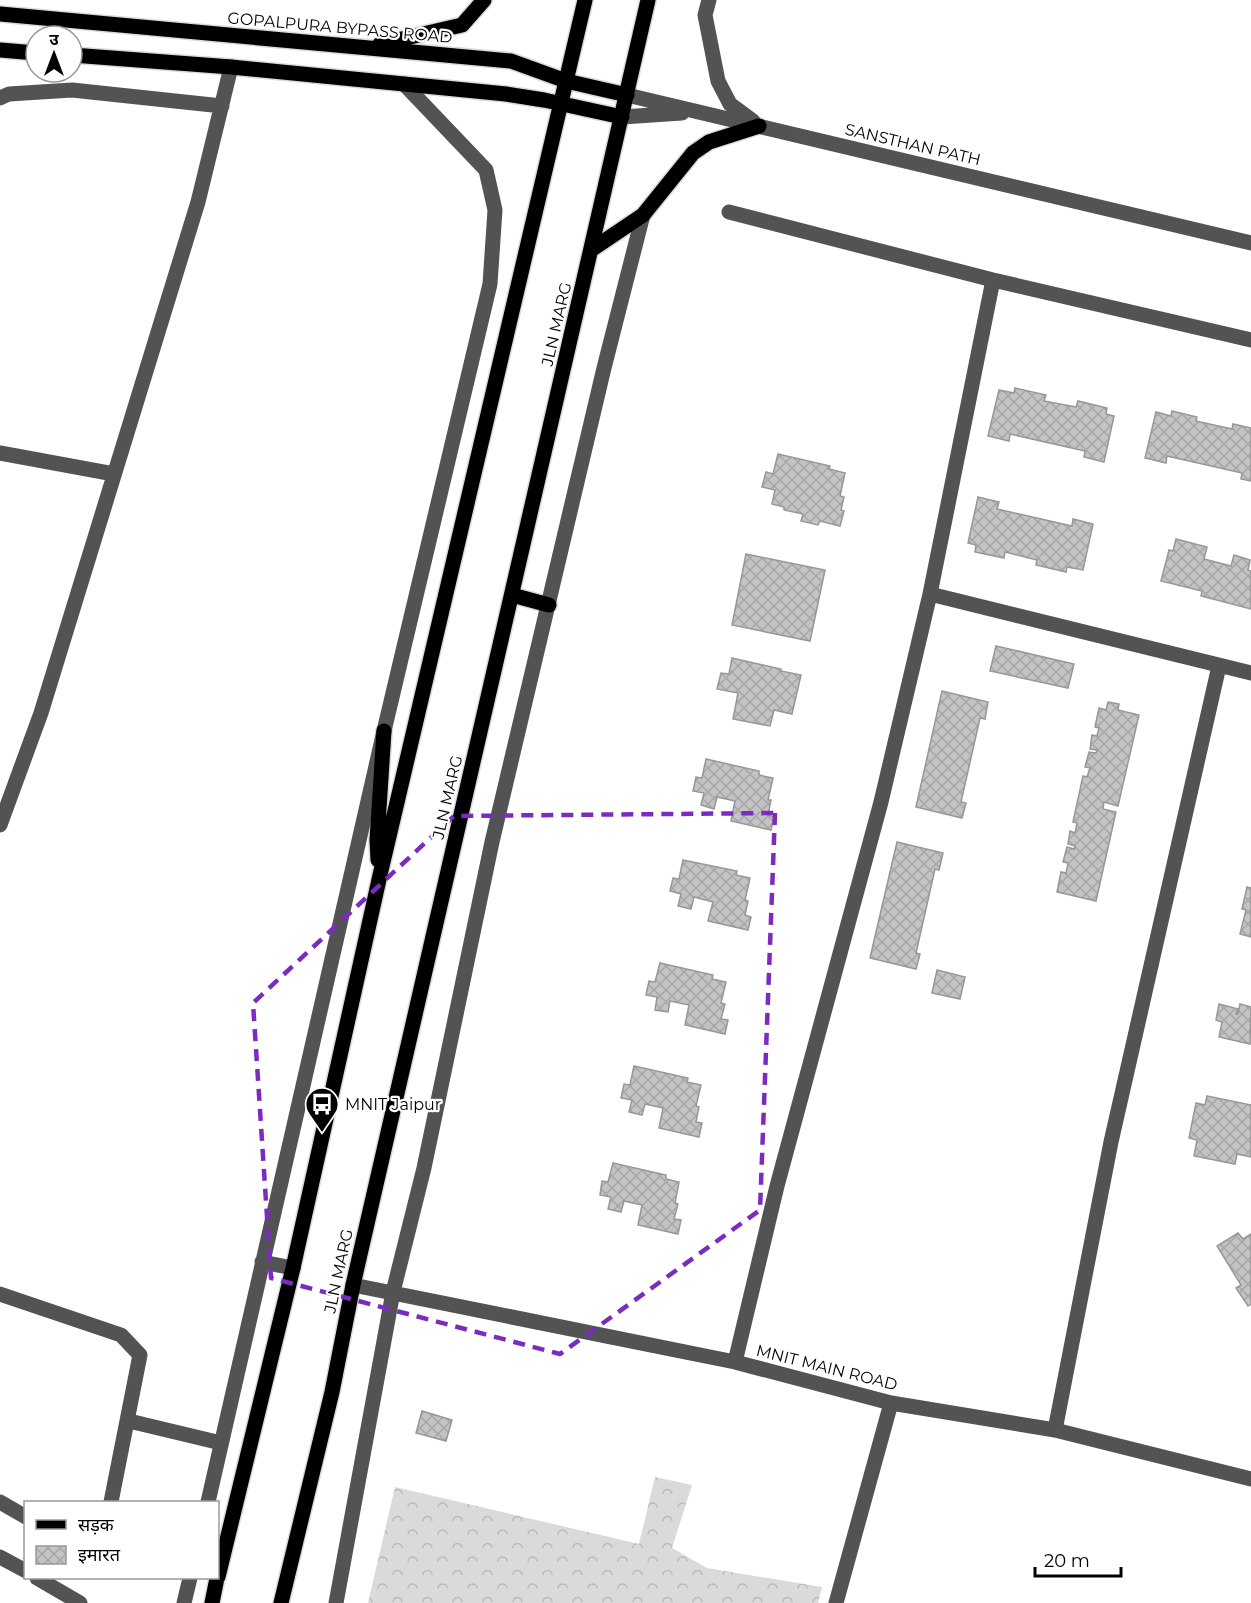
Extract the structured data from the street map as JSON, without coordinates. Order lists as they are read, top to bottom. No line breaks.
{"streets":{"main road":["GOPALPURA BYPASS ROAD","SANSTHAN PATH","JLN MARG"],"street":["MNIT MAIN ROAD"]},"crossings":[["GOPALPURA BYPASS ROAD","SANSTHAN PATH"],["SANSTHAN PATH","JLN MARG"],["JLN MARG","MNIT MAIN ROAD"]],"places":{"bus stop":["MNIT Jaipur"]},"legend":["सड़क","इमारत"],"scale_bar":"20 m","north":"top"}
